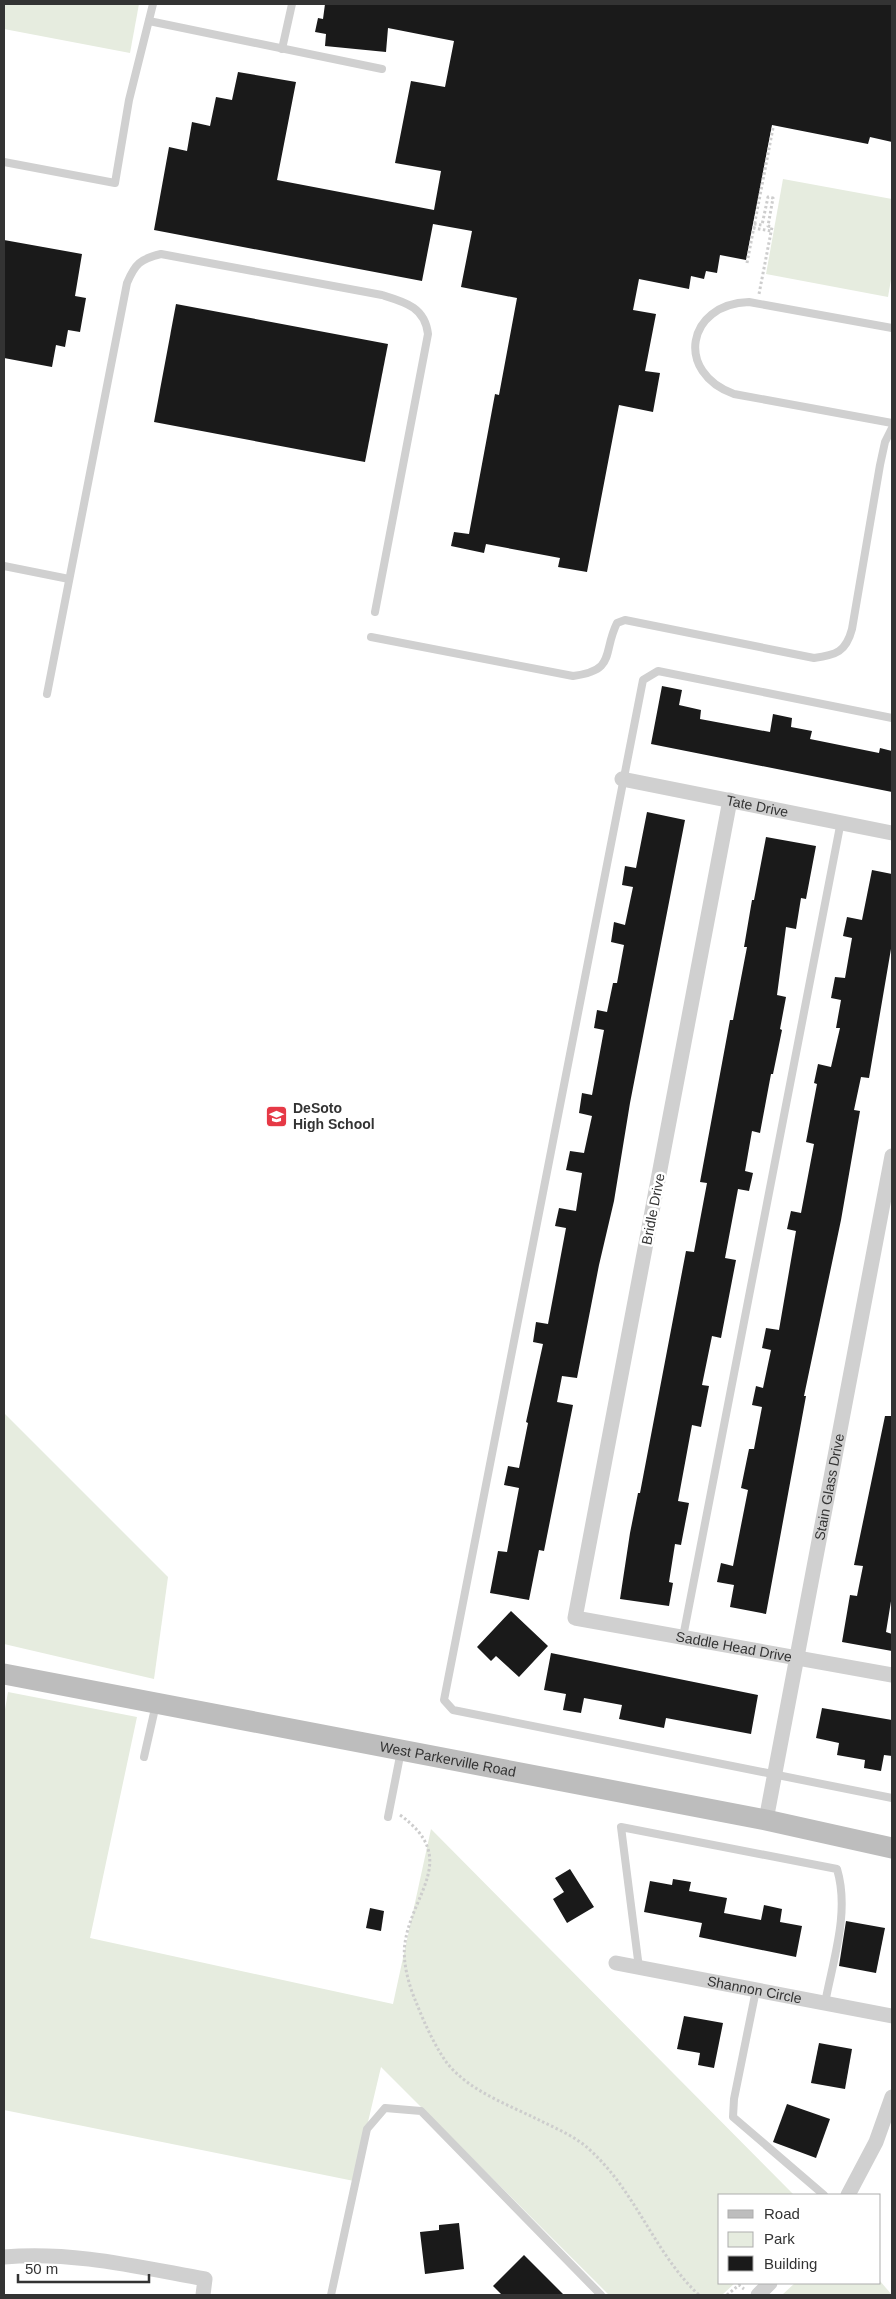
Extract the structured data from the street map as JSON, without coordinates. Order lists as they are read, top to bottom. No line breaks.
{"streets":{"main road":["West Parkerville Road"],"street":["Tate Drive","Bridle Drive","Stain Glass Drive","Saddle Head Drive","Shannon Circle"]},"crossings":[["Tate Drive","Bridle Drive"],["Bridle Drive","Saddle Head Drive"],["Stain Glass Drive","Saddle Head Drive"],["Stain Glass Drive","West Parkerville Road"]],"places":{"school or university":["DeSoto High School"]},"legend":["Road","Park","Building"],"scale_bar":"50 m"}
